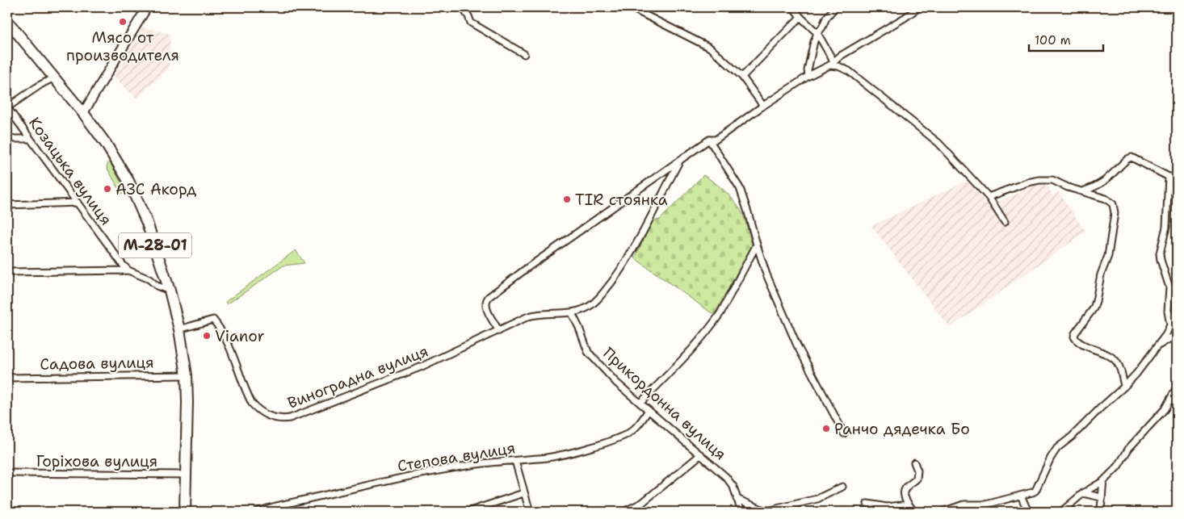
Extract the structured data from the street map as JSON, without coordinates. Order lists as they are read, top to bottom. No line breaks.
{"streets":{"highway":["М-28-01"],"street":["Козацька вулиця","Садова вулиця","Виноградна вулиця","Прикордонна вулиця","Степова вулиця","Горіхова вулиця"]},"crossings":[["М-28-01","Садова вулиця"],["М-28-01","Виноградна вулиця"],["М-28-01","Горіхова вулиця"],["Виноградна вулиця","Прикордонна вулиця"],["Прикордонна вулиця","Степова вулиця"]],"places":["Мясо от производителя","АЗС Акорд","TIR стоянка","Vianor","Ранчо дядечка Бо"],"scale_bar":"100 m"}
